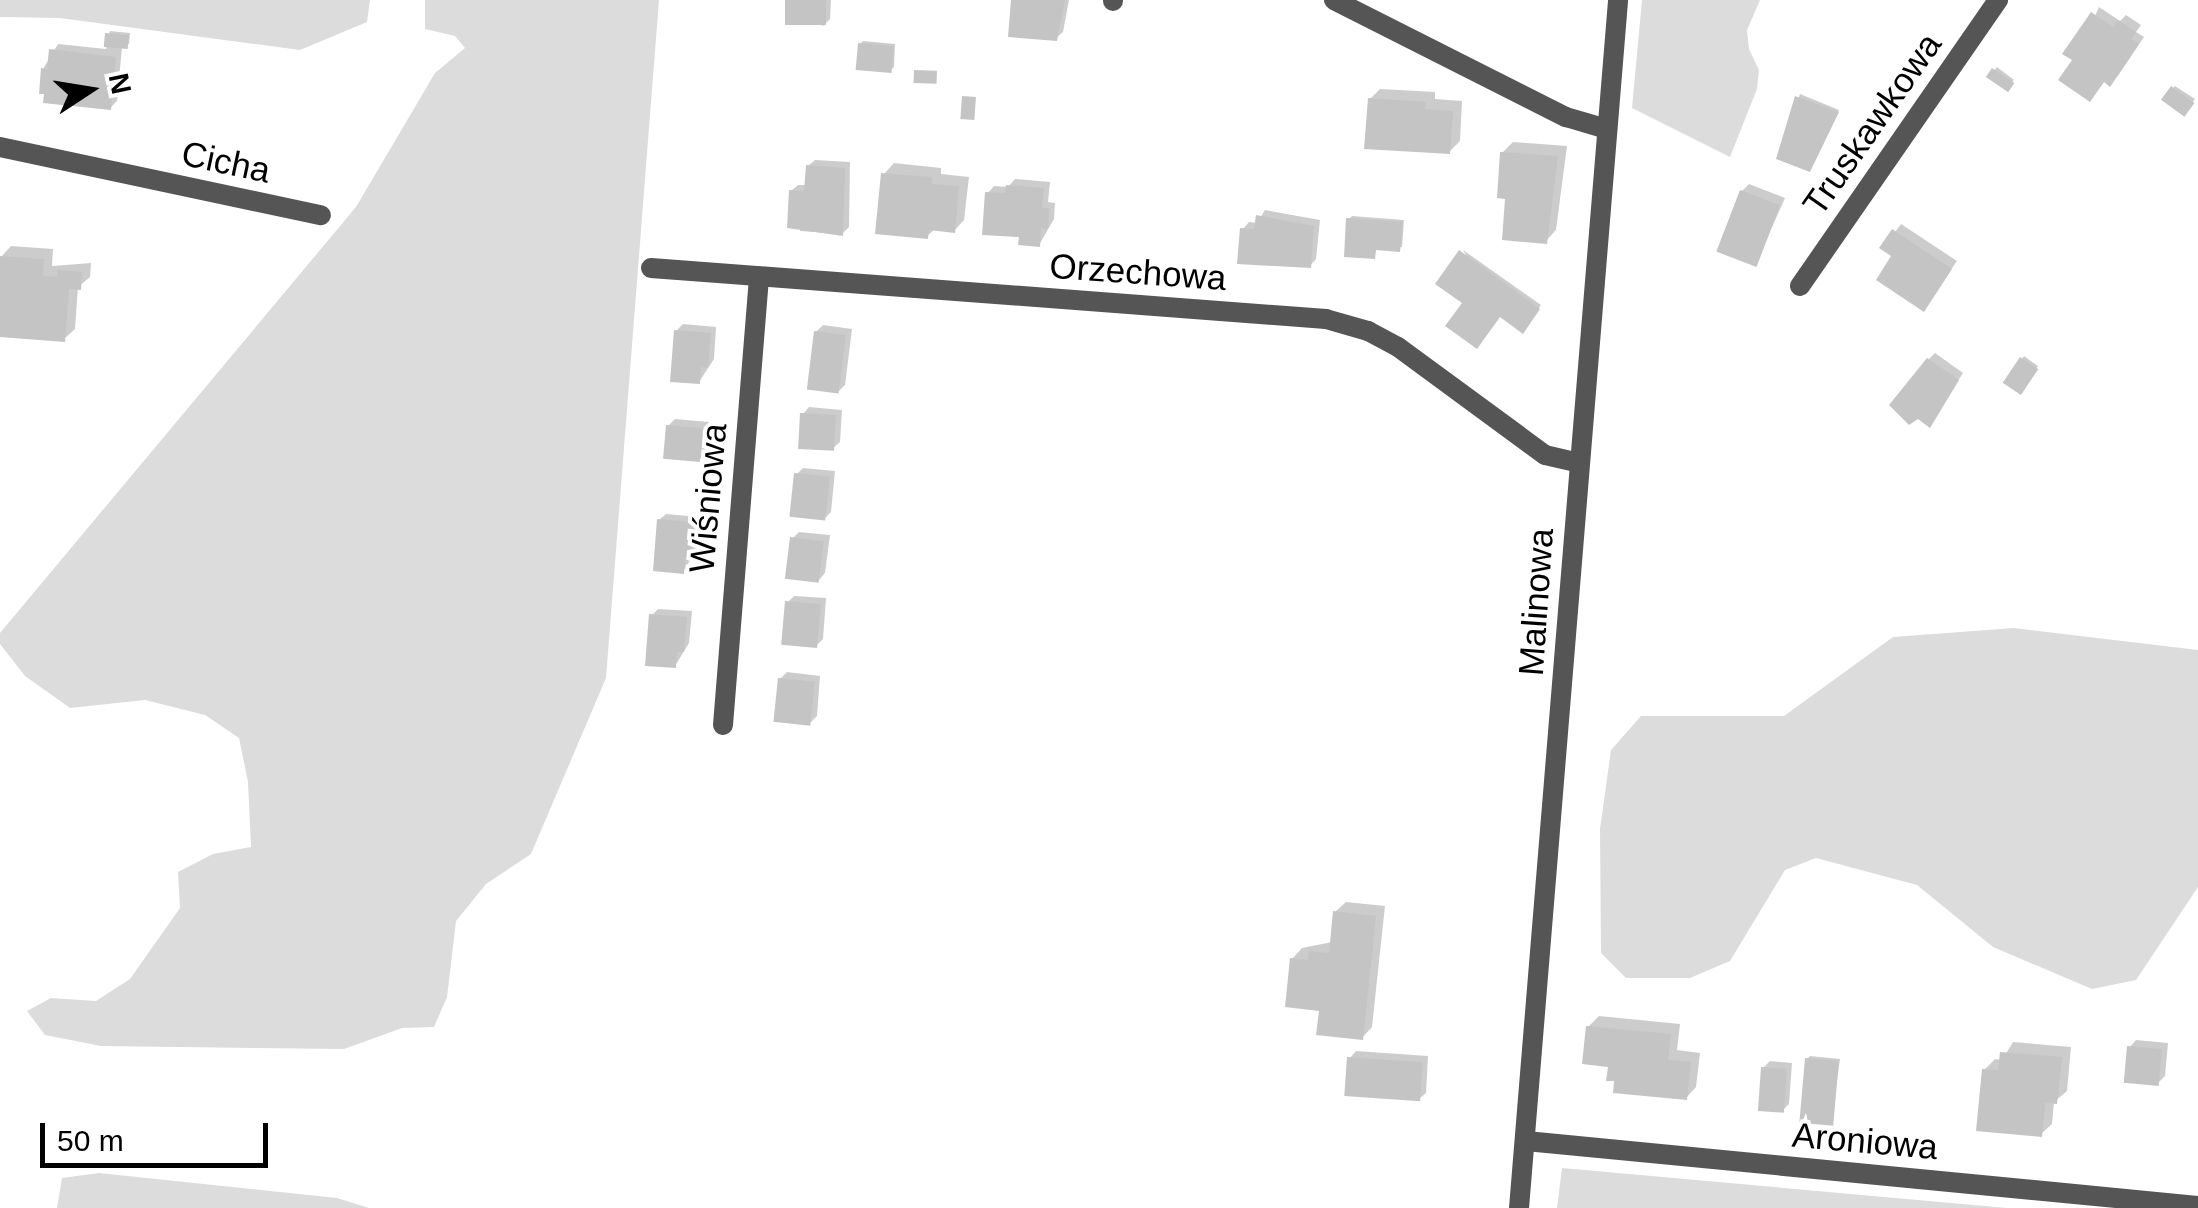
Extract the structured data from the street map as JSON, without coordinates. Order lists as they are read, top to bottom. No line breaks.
{"streets":{"street":["Truskawkowa","Cicha","Orzechowa","Wiśniowa","Malinowa","Aroniowa"]},"crossings":[["Orzechowa","Wiśniowa"],["Orzechowa","Malinowa"],["Malinowa","Aroniowa"]],"scale_bar":"50 m","north":"right"}
